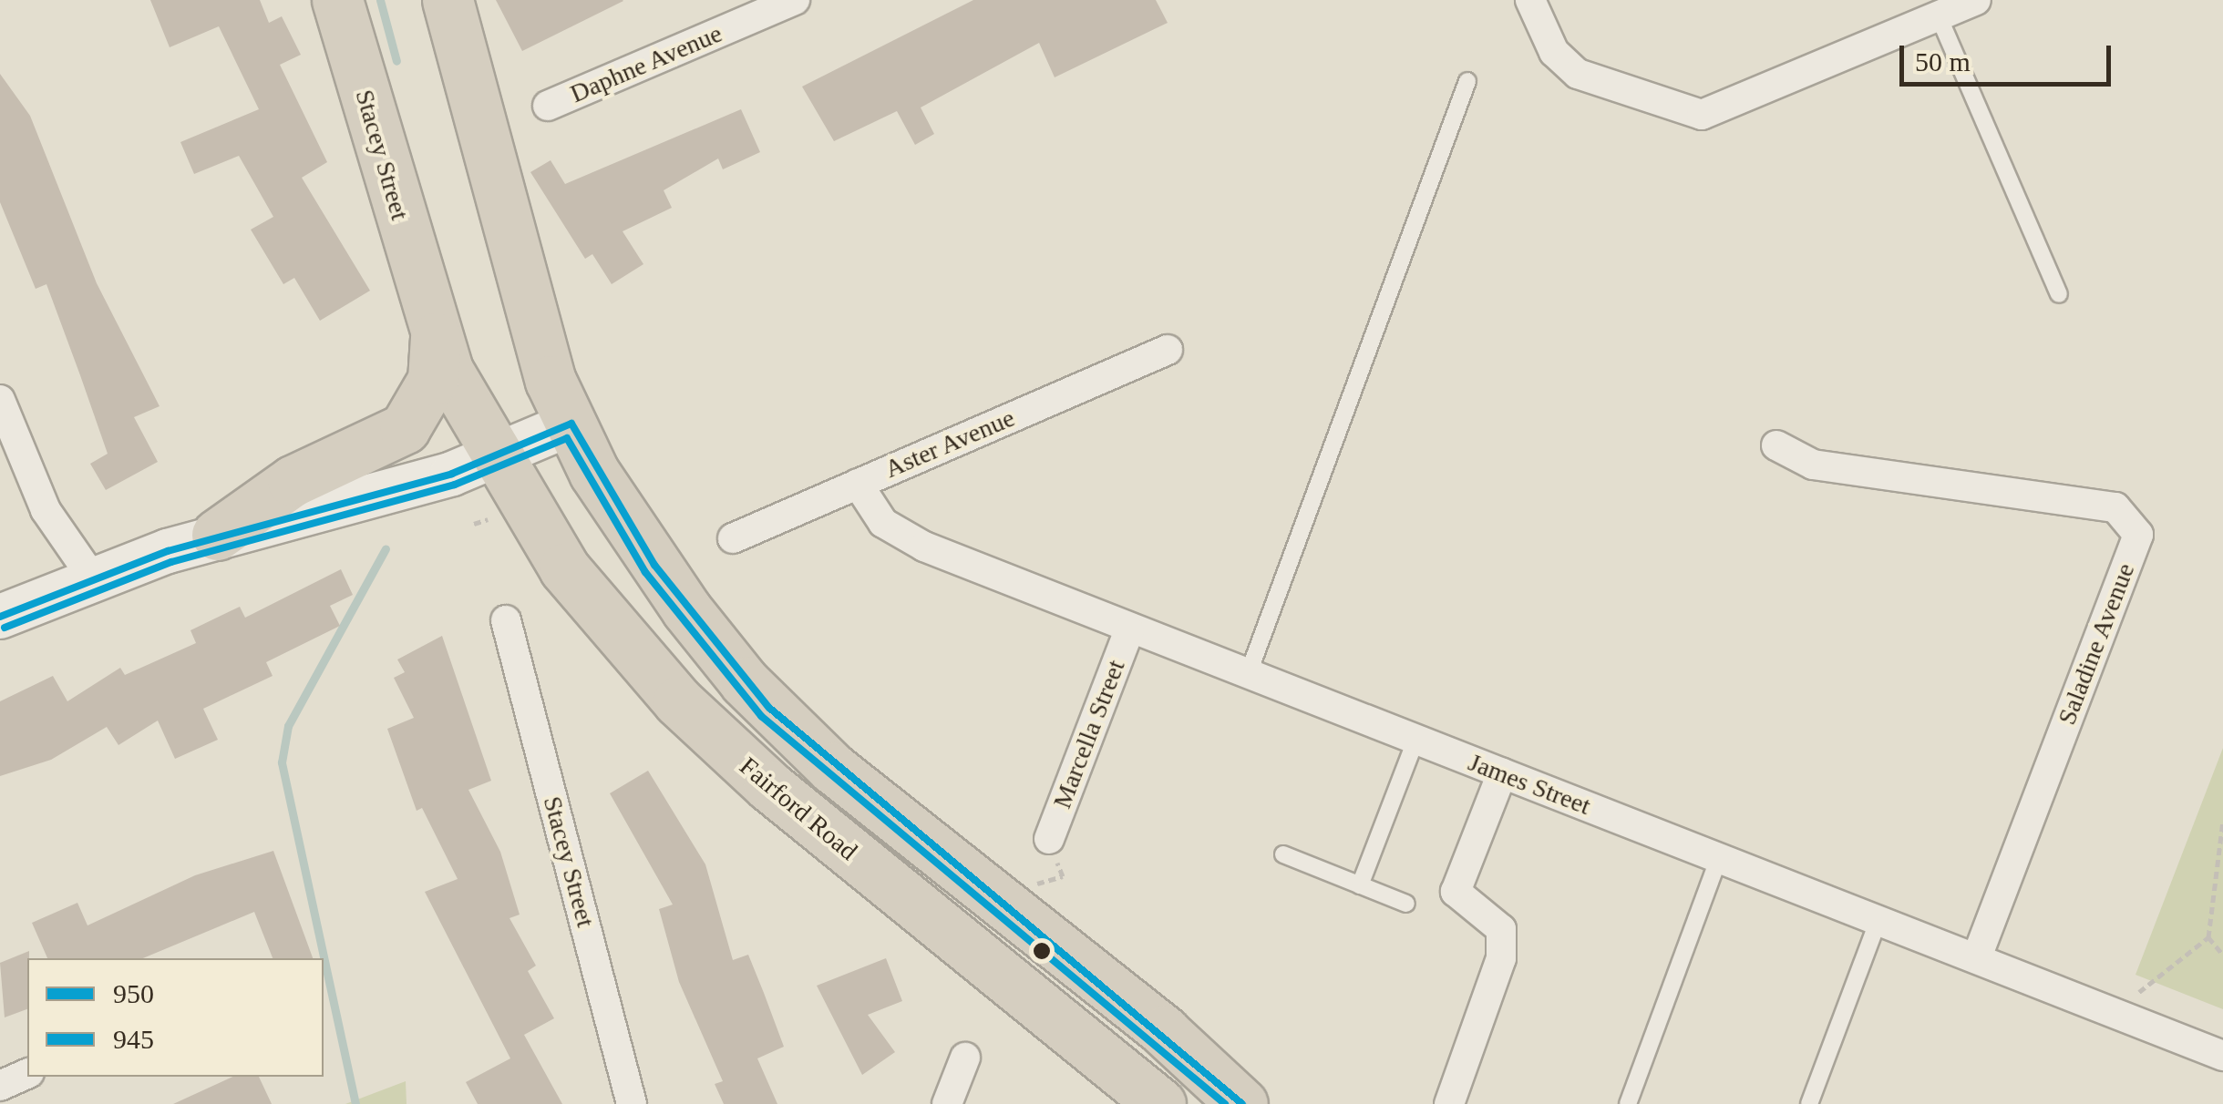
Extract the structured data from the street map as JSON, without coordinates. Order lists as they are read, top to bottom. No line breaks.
{"streets":{"highway":["Stacey Street","Fairford Road"],"street":["Daphne Avenue","Aster Avenue","Saladine Avenue","Marcella Street","James Street"]},"crossings":[["Stacey Street","Fairford Road"],["Aster Avenue","James Street"],["Saladine Avenue","James Street"],["Marcella Street","James Street"]],"lines":["transit line 950","transit line 945"],"legend":["950","945"],"scale_bar":"50 m"}
